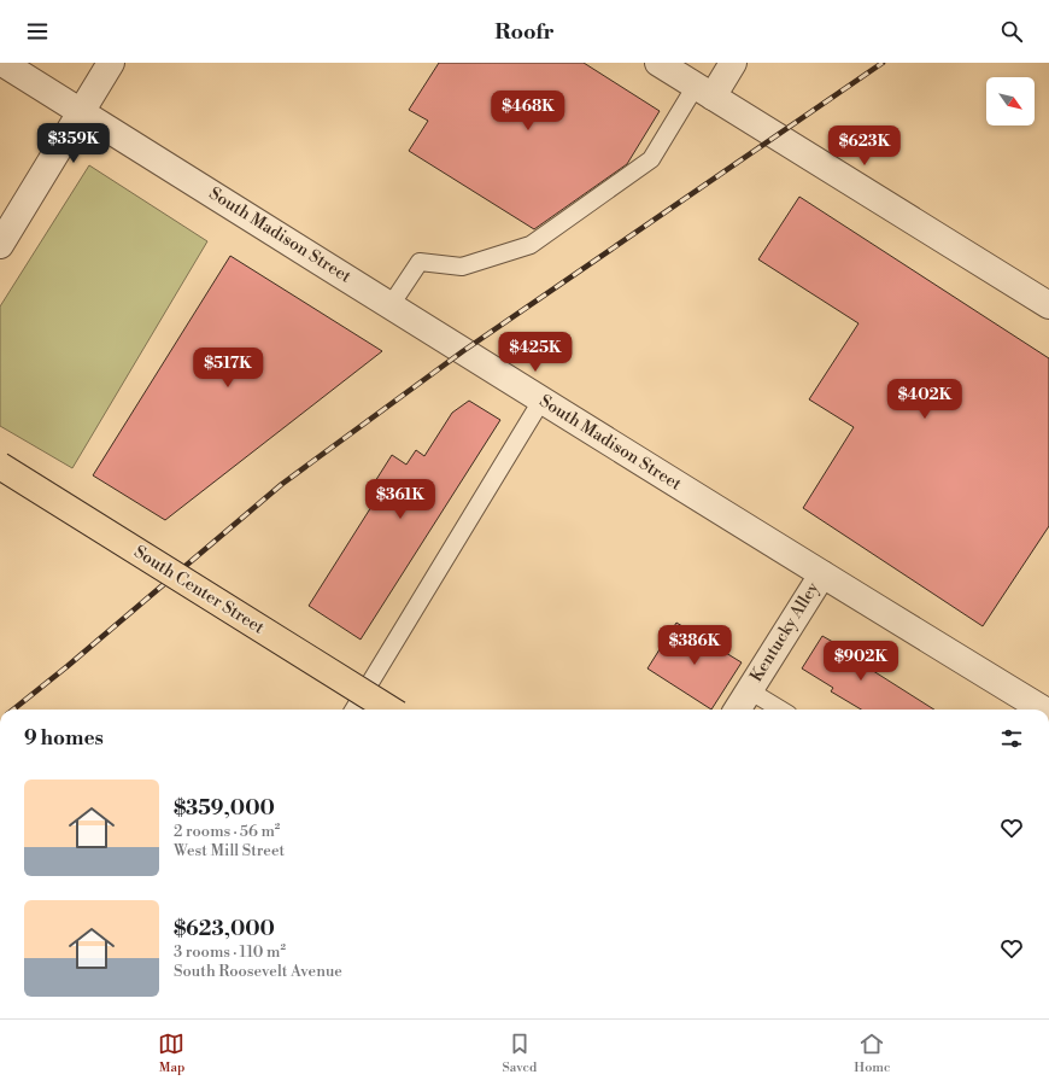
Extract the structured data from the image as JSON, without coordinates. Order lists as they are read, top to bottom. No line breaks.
{"streets":{"main road":["South Center Street"],"street":["South Madison Street","Kentucky Alley"]},"crossings":[["South Madison Street","Kentucky Alley"]],"north":"bottom right","page":{"header":"Roofr","price":["$468K","$359K","$623K","$425K","$517K","$402K","$361K","$386K","$902K"],"heading":"9 homes","list":[{"name":"$359,000","note":"2 rooms · 56 m² · West Mill Street"},{"name":"$623,000","note":"3 rooms · 110 m² · South Roosevelt Avenue"}],"tabs":["Map","Saved","Home"]}}
